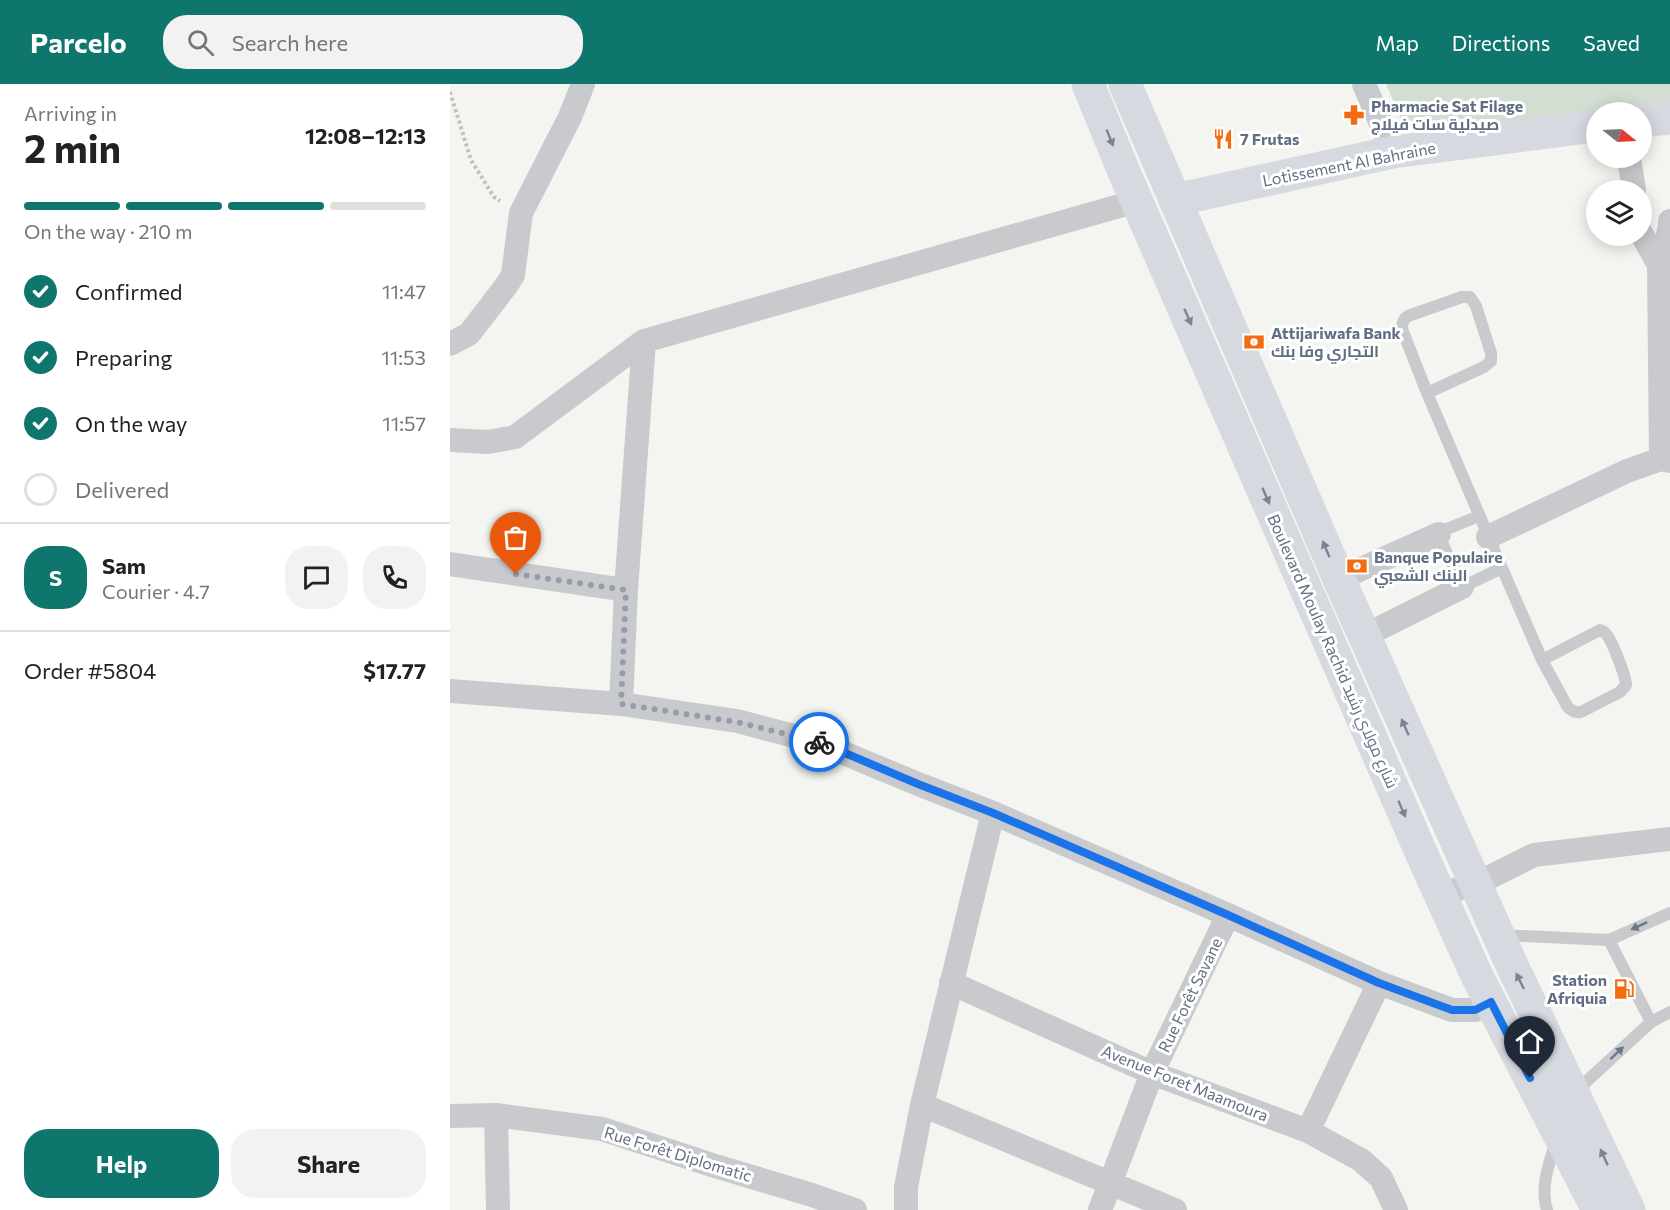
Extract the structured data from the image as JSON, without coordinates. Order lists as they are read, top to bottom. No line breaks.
{"streets":{"main road":["Lotissement Al Bahraine","Boulevard Moulay Rachid شارع مولاي رشيد"],"street":["Rue Forêt Savane","Avenue Foret Maamoura","Rue Forêt Diplomatic"]},"crossings":[["Rue Forêt Savane","Avenue Foret Maamoura"]],"places":{"pharmacy":["Pharmacie Sat Filage صيدلية سات فيلاج"],"restaurant":["7 Frutas"],"bank":["Attijariwafa Bank التجاري وفا بنك","Banque Populaire البنك الشعبي"],"fuel station":["Station Afriquia"]},"north":"right","page":{"header":"Parcelo","search":"Search here","nav":["Map","Directions","Saved"],"heading":["2 min","Arriving in","12:08–12:13"],"panel":["Sam","Courier · 4.7","Order #5804","$17.77"],"bar":"On the way · 210 m","list":[["Confirmed","11:47"],["Preparing","11:53"],["On the way","11:57"],"Delivered"],"round":"S","buttons":["Help","Share"]}}
